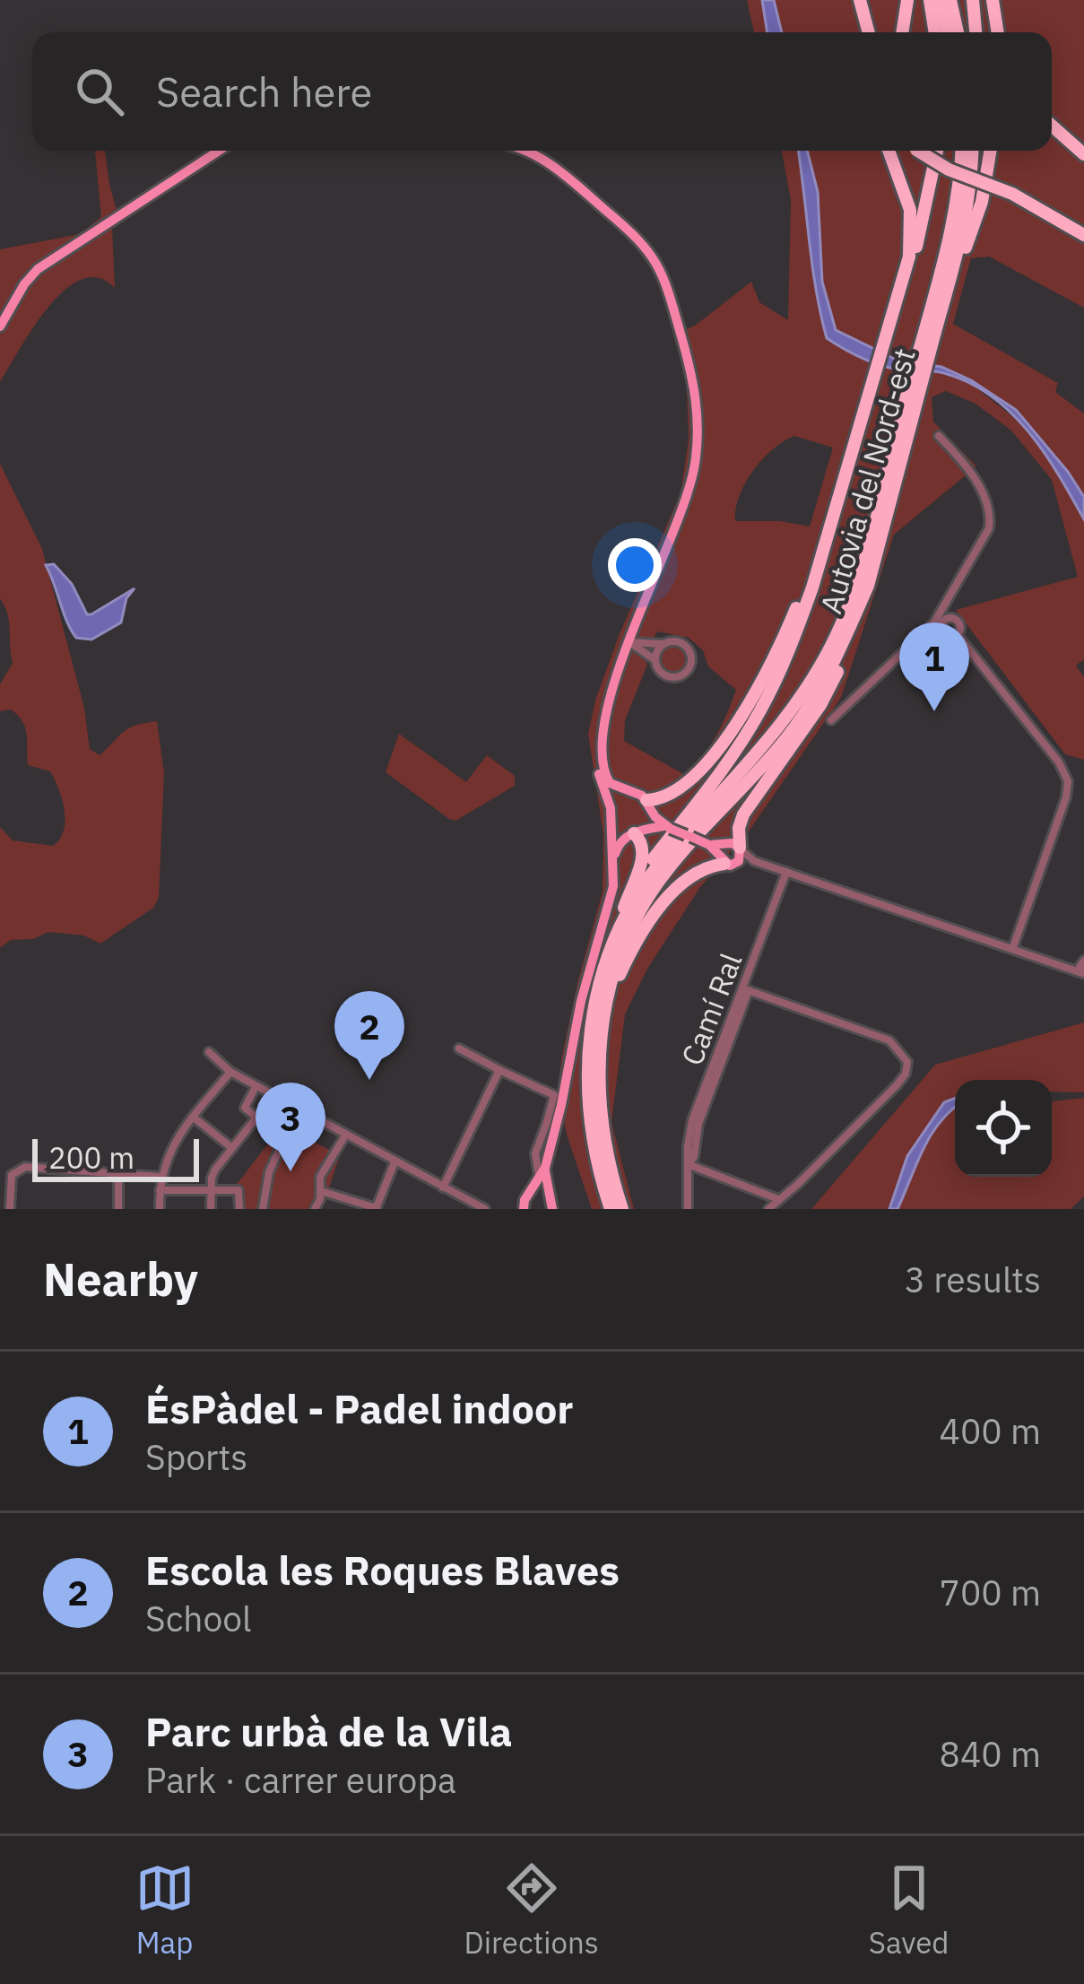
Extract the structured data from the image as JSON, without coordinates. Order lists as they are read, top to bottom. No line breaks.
{"streets":{"highway":["Autovia del Nord-est"],"street":["Camí Ral"]},"scale_bar":"200 m","page":{"search":"Search here","pins":["1","2","3"],"scale":"200 m","heading":["Nearby","3 results"],"list":[{"mark":"1","name":"ÉsPàdel - Padel indoor","note":"Sports","value":"400 m"},{"mark":"2","name":"Escola les Roques Blaves","note":"School","value":"700 m"},{"mark":"3","name":"Parc urbà de la Vila","note":"Park · carrer europa","value":"840 m"}],"nav":["Map","Directions","Saved"]}}
